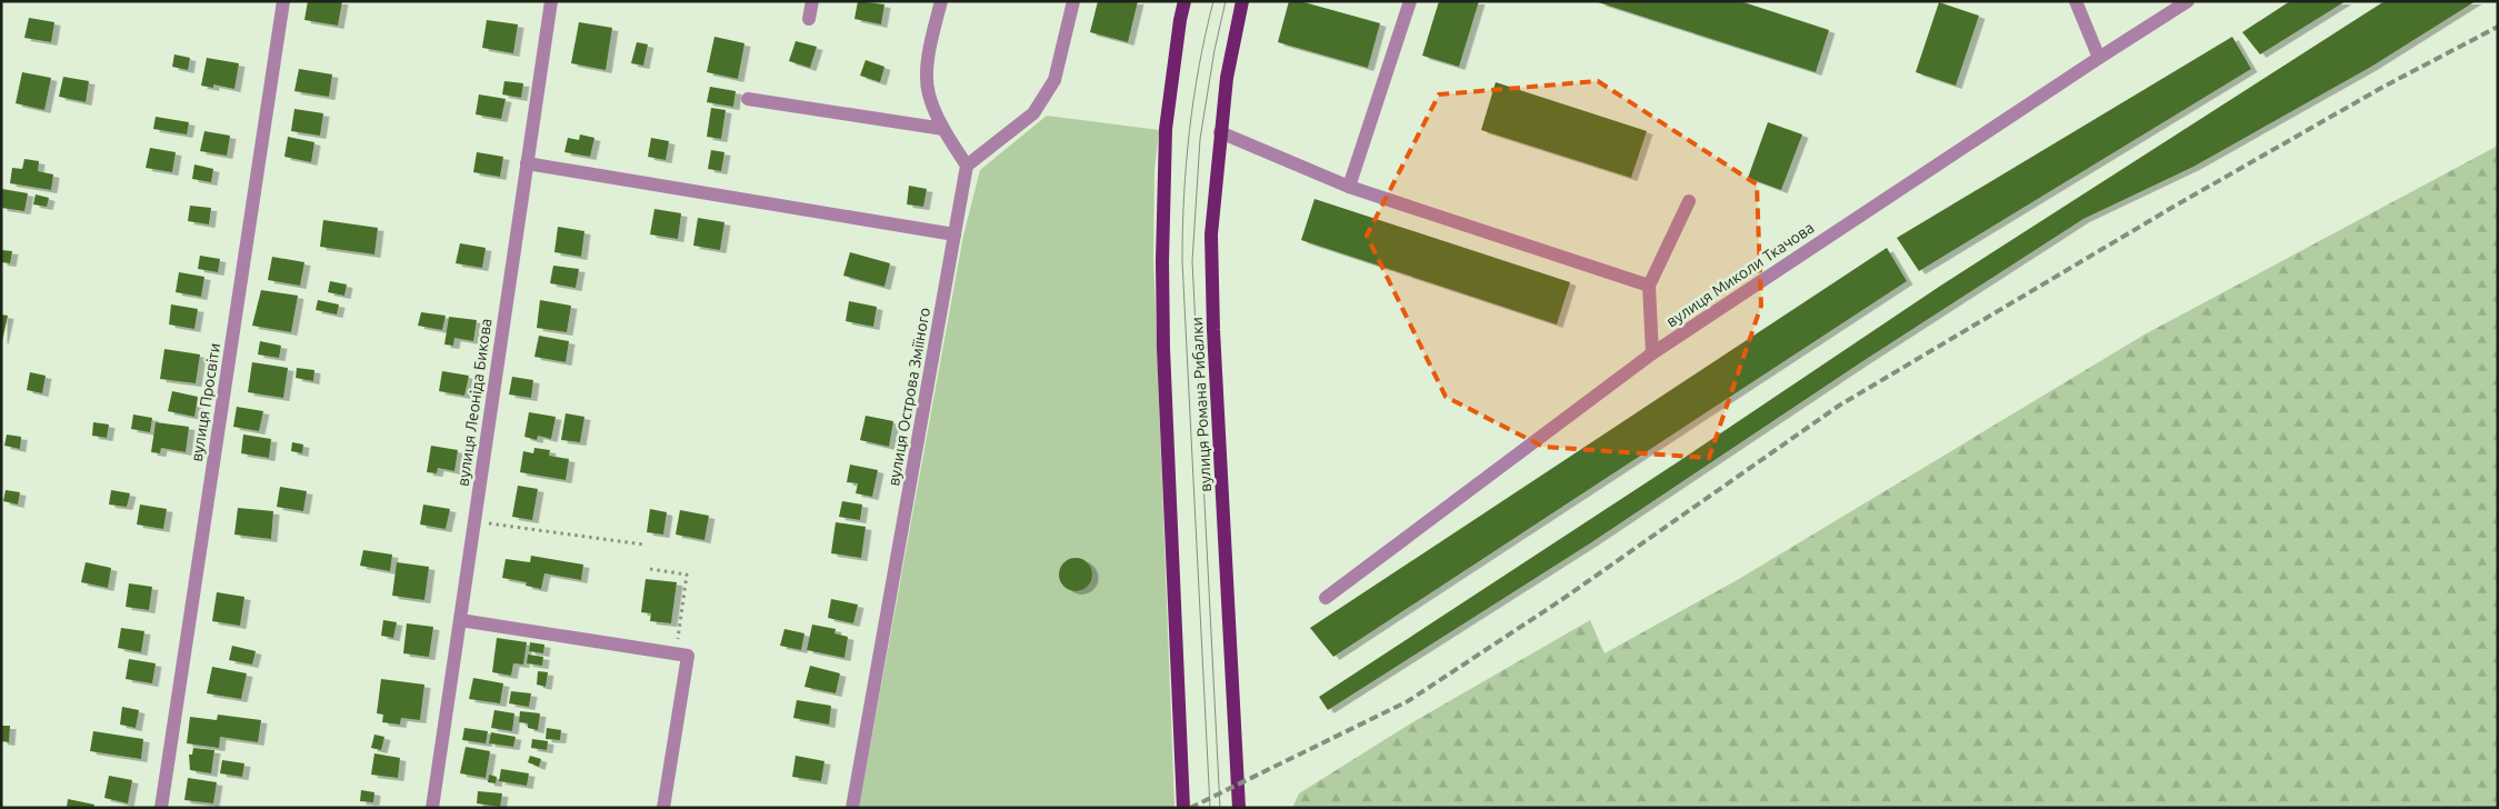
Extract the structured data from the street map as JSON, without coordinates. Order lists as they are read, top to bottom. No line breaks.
{"streets":{"main road":["вулиця Романа Рибалки"],"street":["вулиця Миколи Ткачова","вулиця Острова Зміїного","вулиця Просвіти","вулиця Леоніда Бикова"]}}
